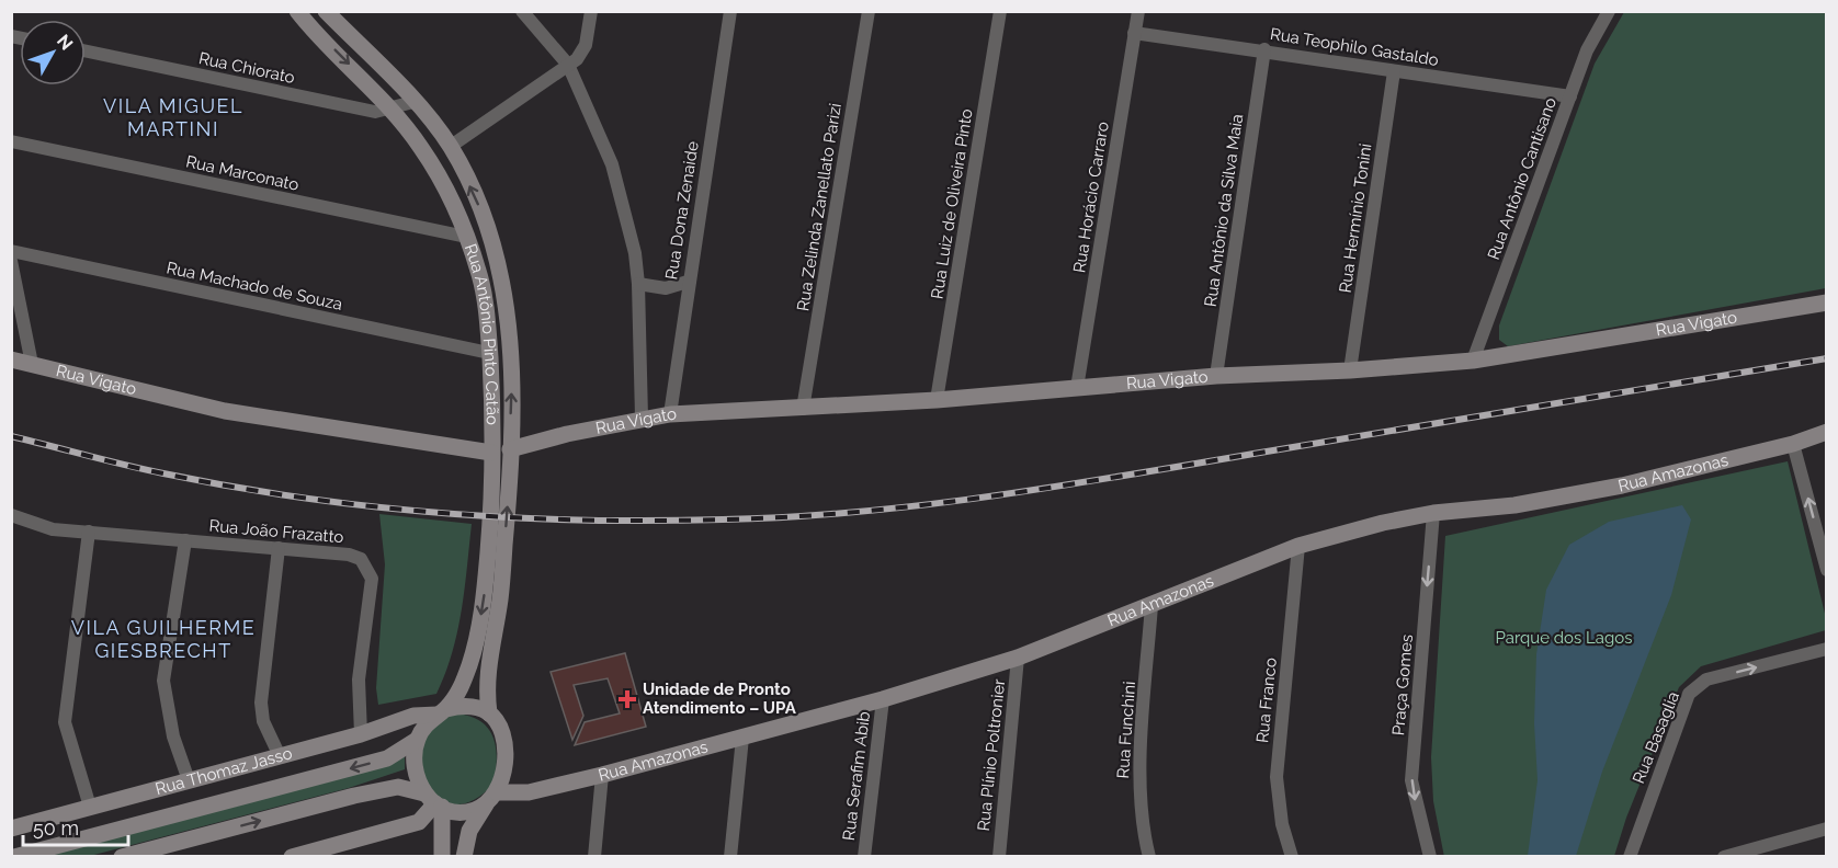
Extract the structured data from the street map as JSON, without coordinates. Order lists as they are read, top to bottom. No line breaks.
{"streets":{"street":["Rua Teophilo Gastaldo","Rua Chiorato","Rua Marconato","Rua Antônio Cantisano","Rua Horácio Carraro","Rua Luiz de Oliveira Pinto","Rua Zelinda Zanellato Parizi","Rua Dona Zenaide","Rua Antônio da Silva Maia","Rua Hermínio Tonini","Rua Machado de Souza","Rua Vigato","Rua Antônio Pinto Catão","Rua Amazonas","Rua João Frazatto","Praça Gomes","Rua Franco","Rua Funchini","Rua Basaglia","Rua Plínio Poltronier","Rua Thomaz Jasso","Rua Serafim Abib"]},"crossings":[["Rua Teophilo Gastaldo","Rua Antônio Cantisano"],["Rua Teophilo Gastaldo","Rua Horácio Carraro"],["Rua Teophilo Gastaldo","Rua Antônio da Silva Maia"],["Rua Teophilo Gastaldo","Rua Hermínio Tonini"],["Rua Chiorato","Rua Antônio Pinto Catão"],["Rua Marconato","Rua Antônio Pinto Catão"],["Rua Antônio Cantisano","Rua Vigato"],["Rua Horácio Carraro","Rua Vigato"],["Rua Luiz de Oliveira Pinto","Rua Vigato"],["Rua Zelinda Zanellato Parizi","Rua Vigato"],["Rua Dona Zenaide","Rua Vigato"],["Rua Antônio da Silva Maia","Rua Vigato"],["Rua Hermínio Tonini","Rua Vigato"],["Rua Machado de Souza","Rua Antônio Pinto Catão"],["Rua Vigato","Rua Antônio Pinto Catão"],["Rua Antônio Pinto Catão","Rua Amazonas"],["Rua Antônio Pinto Catão","Rua Thomaz Jasso"],["Rua Amazonas","Praça Gomes"],["Rua Amazonas","Rua Franco"],["Rua Amazonas","Rua Funchini"],["Rua Amazonas","Rua Plínio Poltronier"],["Rua Amazonas","Rua Thomaz Jasso"],["Rua Amazonas","Rua Serafim Abib"],["Rua João Frazatto","Rua Thomaz Jasso"]],"one_way":["Praça Gomes","Rua Basaglia"],"districts":["VILA MIGUEL MARTINI","VILA GUILHERME GIESBRECHT"],"parks":["Parque dos Lagos"],"places":{"health":["Unidade de Pronto Atendimento – UPA"]},"scale_bar":"50 m","north":"top right"}
